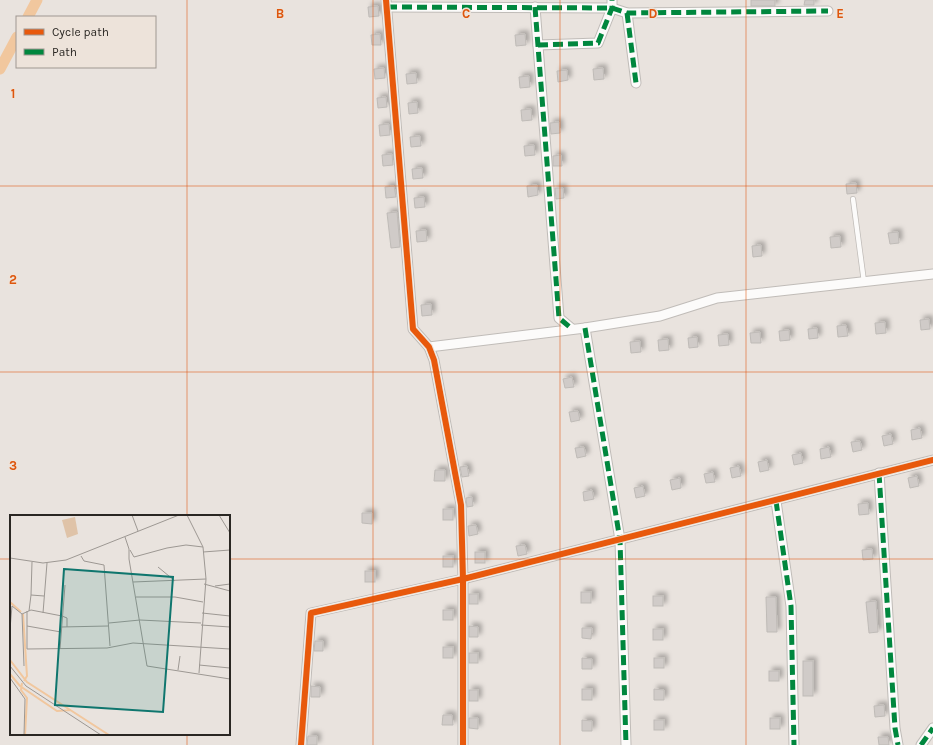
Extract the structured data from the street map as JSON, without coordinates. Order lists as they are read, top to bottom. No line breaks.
{"legend":["Cycle path","Path"],"grid":{"columns":["B","C","D","E"],"rows":["1","2","3"]}}
